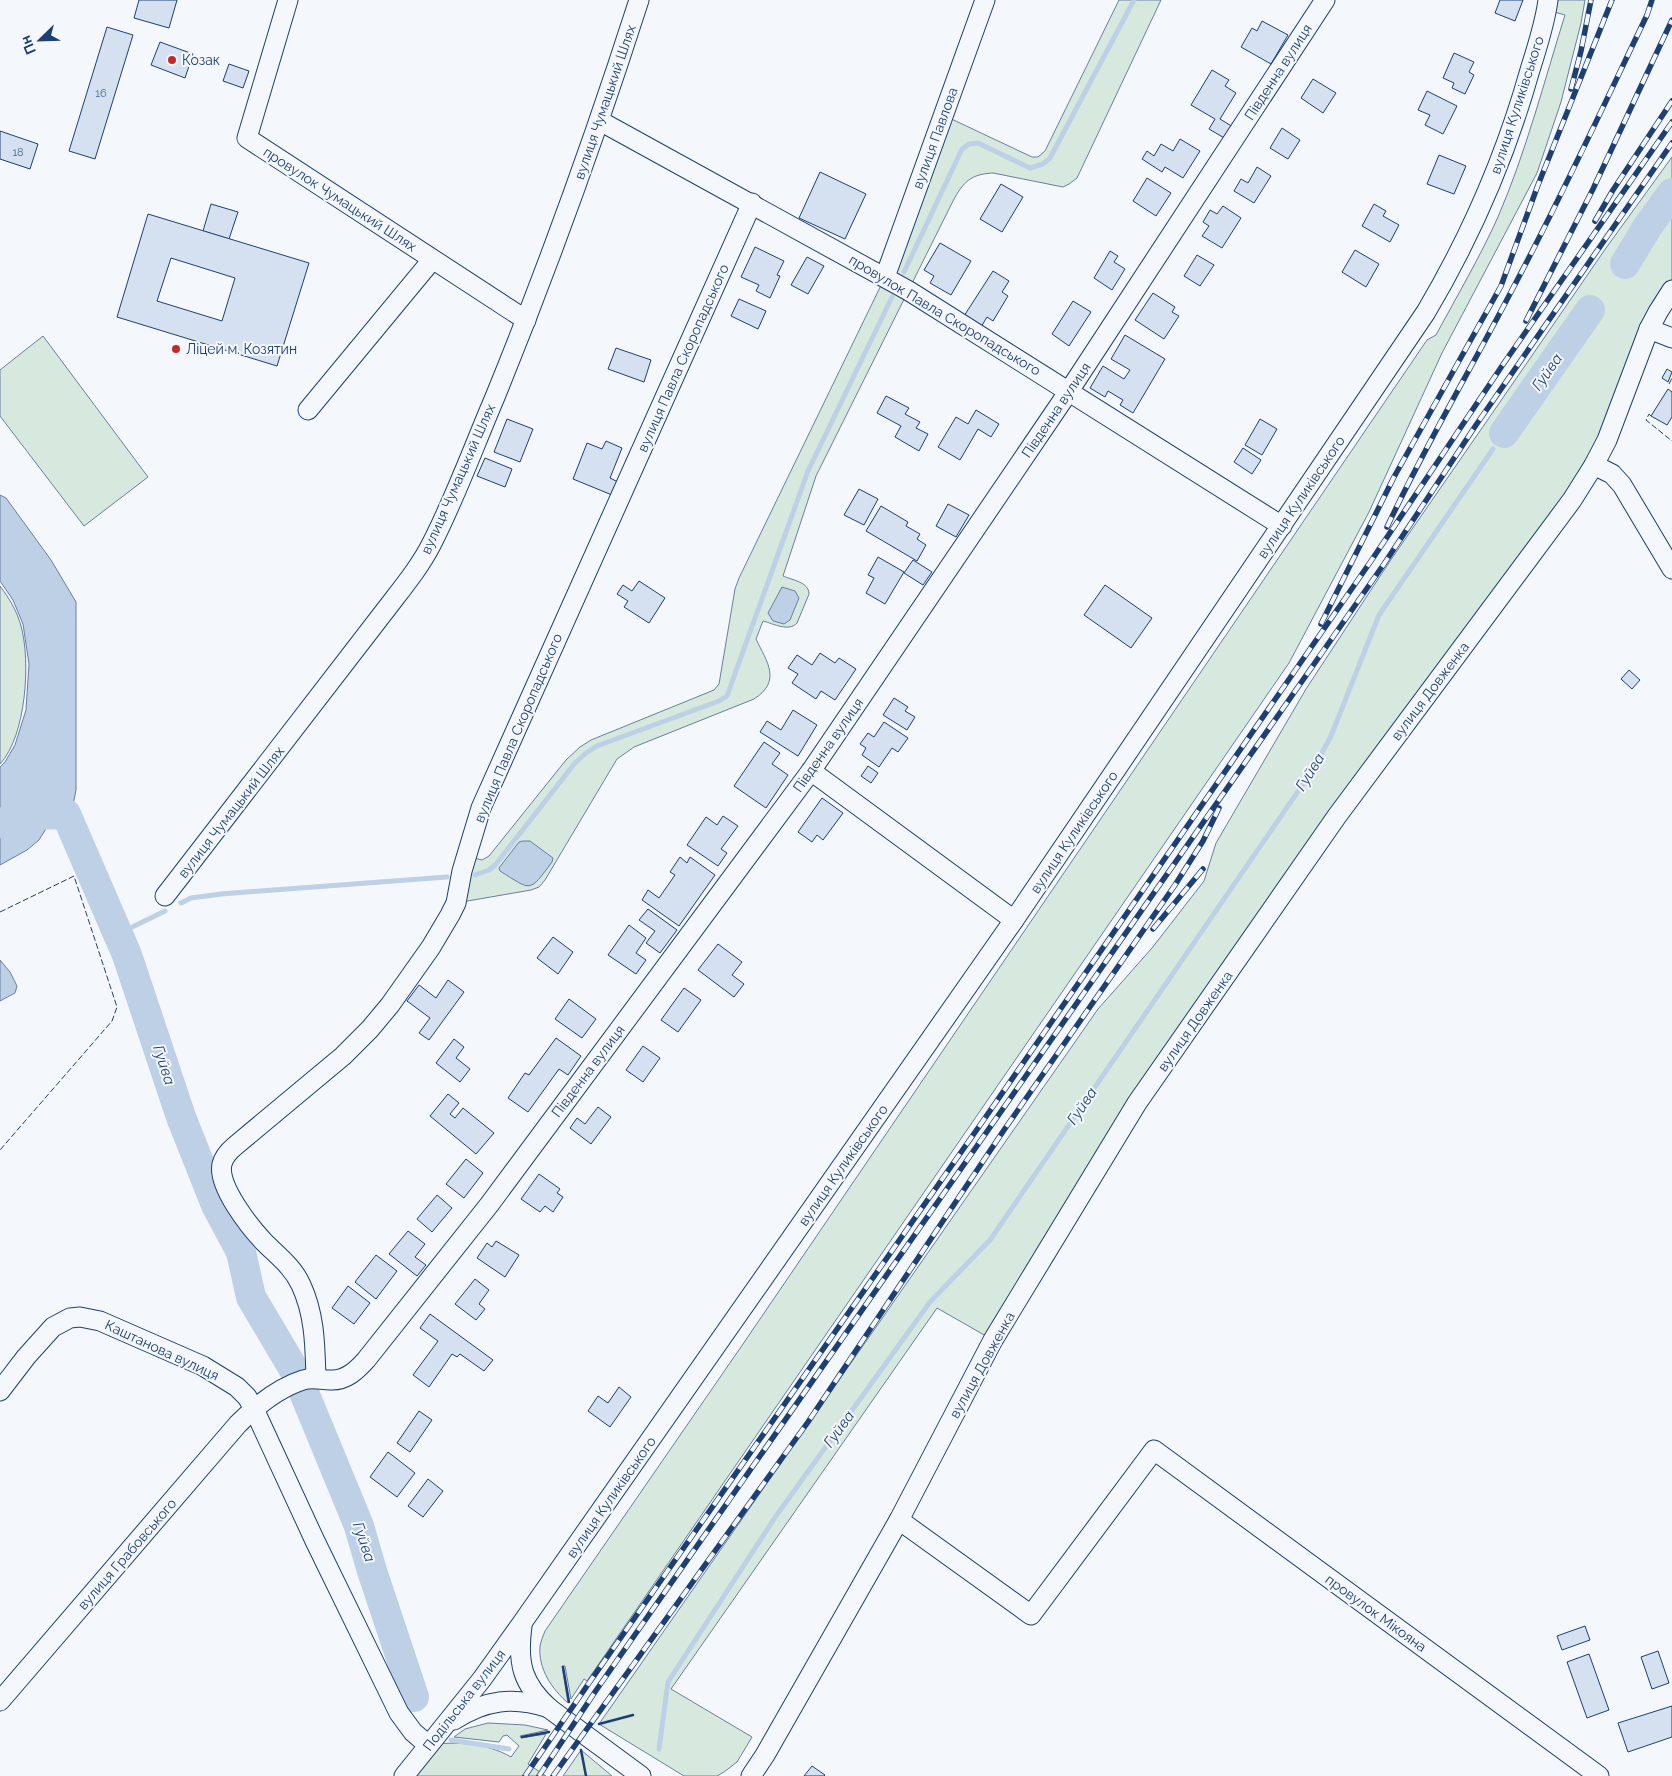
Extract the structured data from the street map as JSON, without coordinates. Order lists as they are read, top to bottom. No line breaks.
{"streets":{"street":["Південна вулиця","вулиця Чумацький Шлях","вулиця Куликівського","вулиця Павлова","провулок Чумацький Шлях","провулок Павла Скоропадського","вулиця Павла Скоропадського","вулиця Довженка","Каштанова вулиця","вулиця Грабовського","провулок Мікояна","Подільська вулиця"]},"crossings":[["Південна вулиця","провулок Павла Скоропадського"],["Південна вулиця","вулиця Павла Скоропадського"],["Південна вулиця","Каштанова вулиця"],["Південна вулиця","вулиця Грабовського"],["вулиця Чумацький Шлях","провулок Чумацький Шлях"],["вулиця Чумацький Шлях","провулок Павла Скоропадського"],["вулиця Куликівського","провулок Павла Скоропадського"],["вулиця Куликівського","Подільська вулиця"],["вулиця Павлова","провулок Павла Скоропадського"],["провулок Павла Скоропадського","вулиця Павла Скоропадського"],["вулиця Довженка","провулок Мікояна"],["Каштанова вулиця","вулиця Грабовського"],["Каштанова вулиця","Подільська вулиця"]],"water":["Гуйва"],"places":["Козак","Ліцей м. Козятин"],"house_numbers":["16","18"],"north":"bottom left"}
